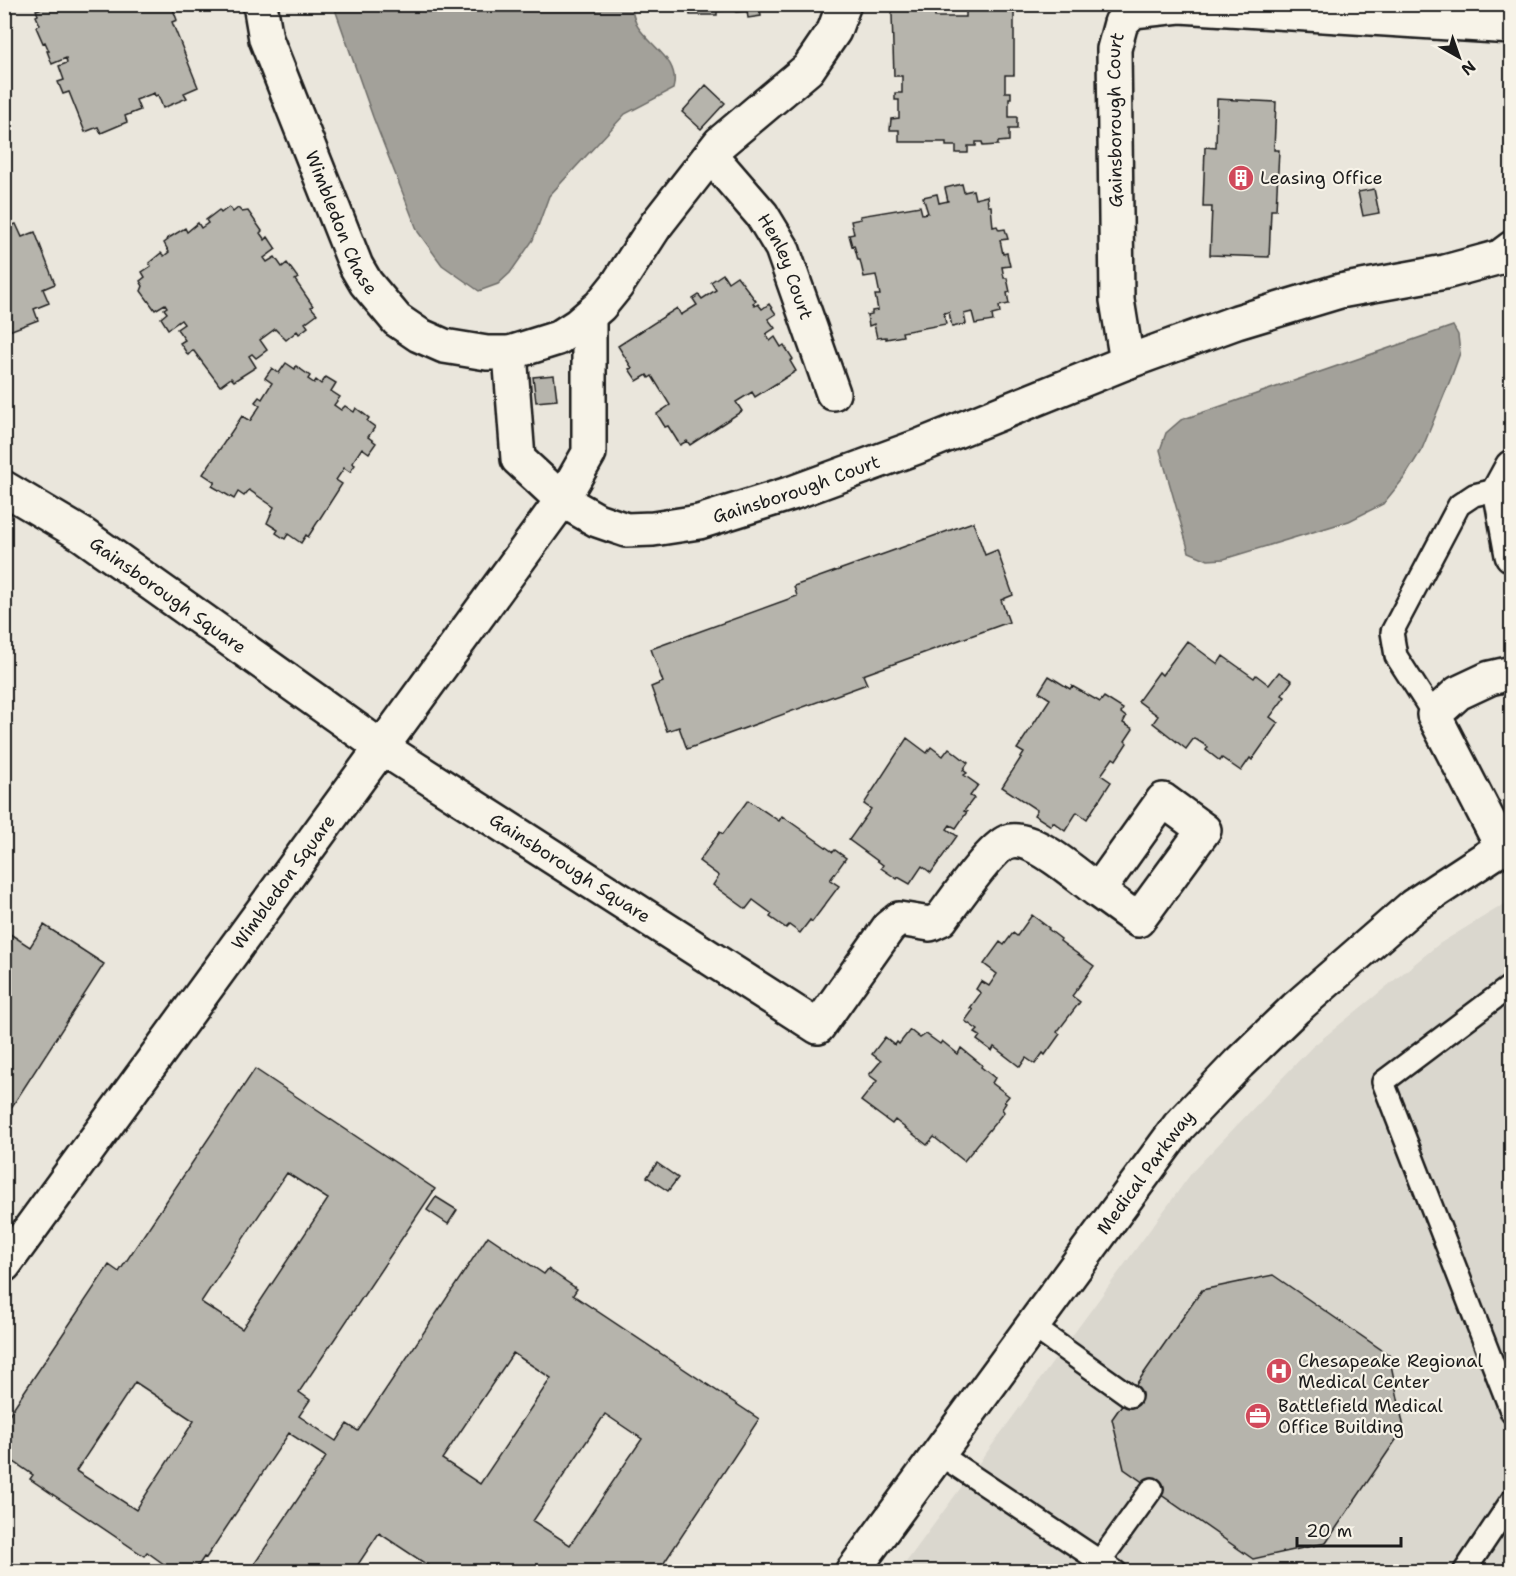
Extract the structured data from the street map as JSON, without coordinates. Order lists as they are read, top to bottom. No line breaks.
{"streets":{"street":["Gainsborough Court","Wimbledon Chase","Henley Court","Gainsborough Square","Wimbledon Square","Medical Parkway"]},"crossings":[["Gainsborough Court","Wimbledon Square"],["Wimbledon Chase","Henley Court"],["Gainsborough Square","Wimbledon Square"]],"places":{"building":["Leasing Office"],"hospital":["Chesapeake Regional Medical Center"],"office":["Battlefield Medical Office Building"]},"scale_bar":"20 m","north":"bottom right"}
